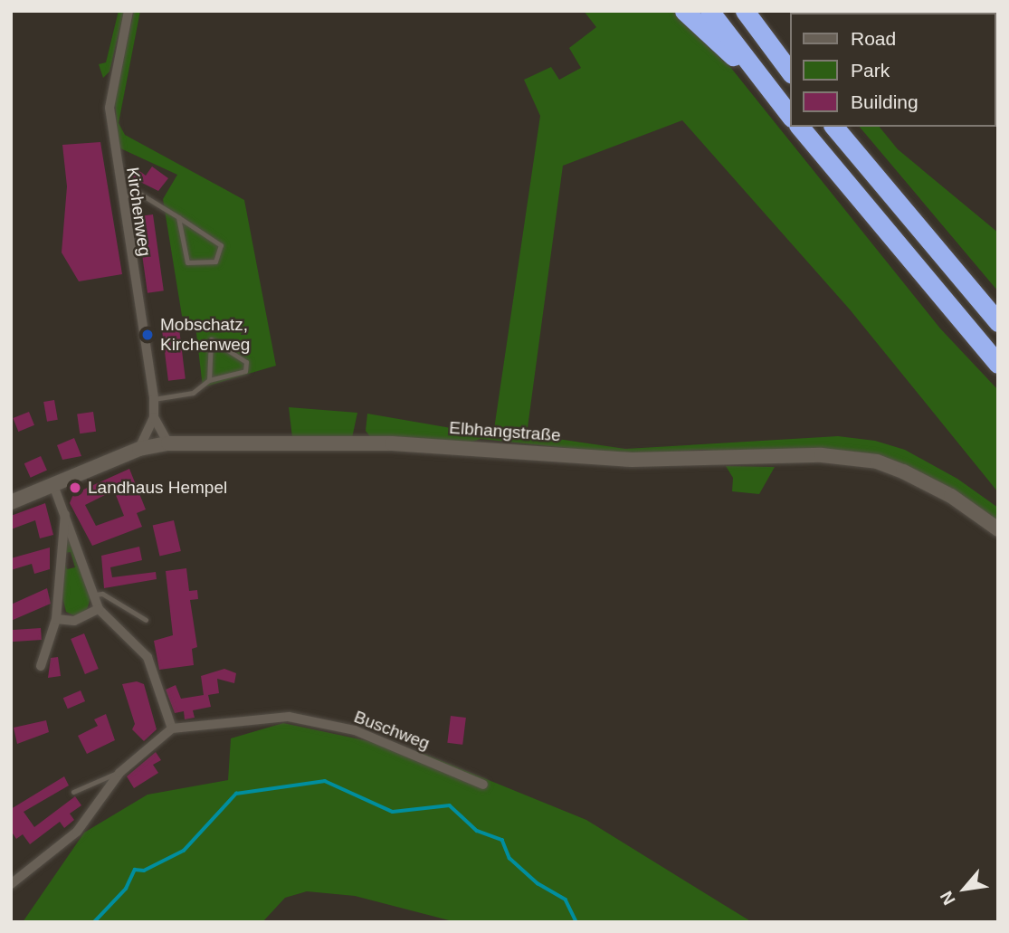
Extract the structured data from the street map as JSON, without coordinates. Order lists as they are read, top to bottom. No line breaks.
{"streets":{"street":["Kirchenweg","Elbhangstraße","Buschweg"]},"crossings":[["Kirchenweg","Elbhangstraße"]],"places":["Mobschatz, Kirchenweg","Landhaus Hempel"],"legend":["Road","Park","Building"],"north":"bottom left"}
